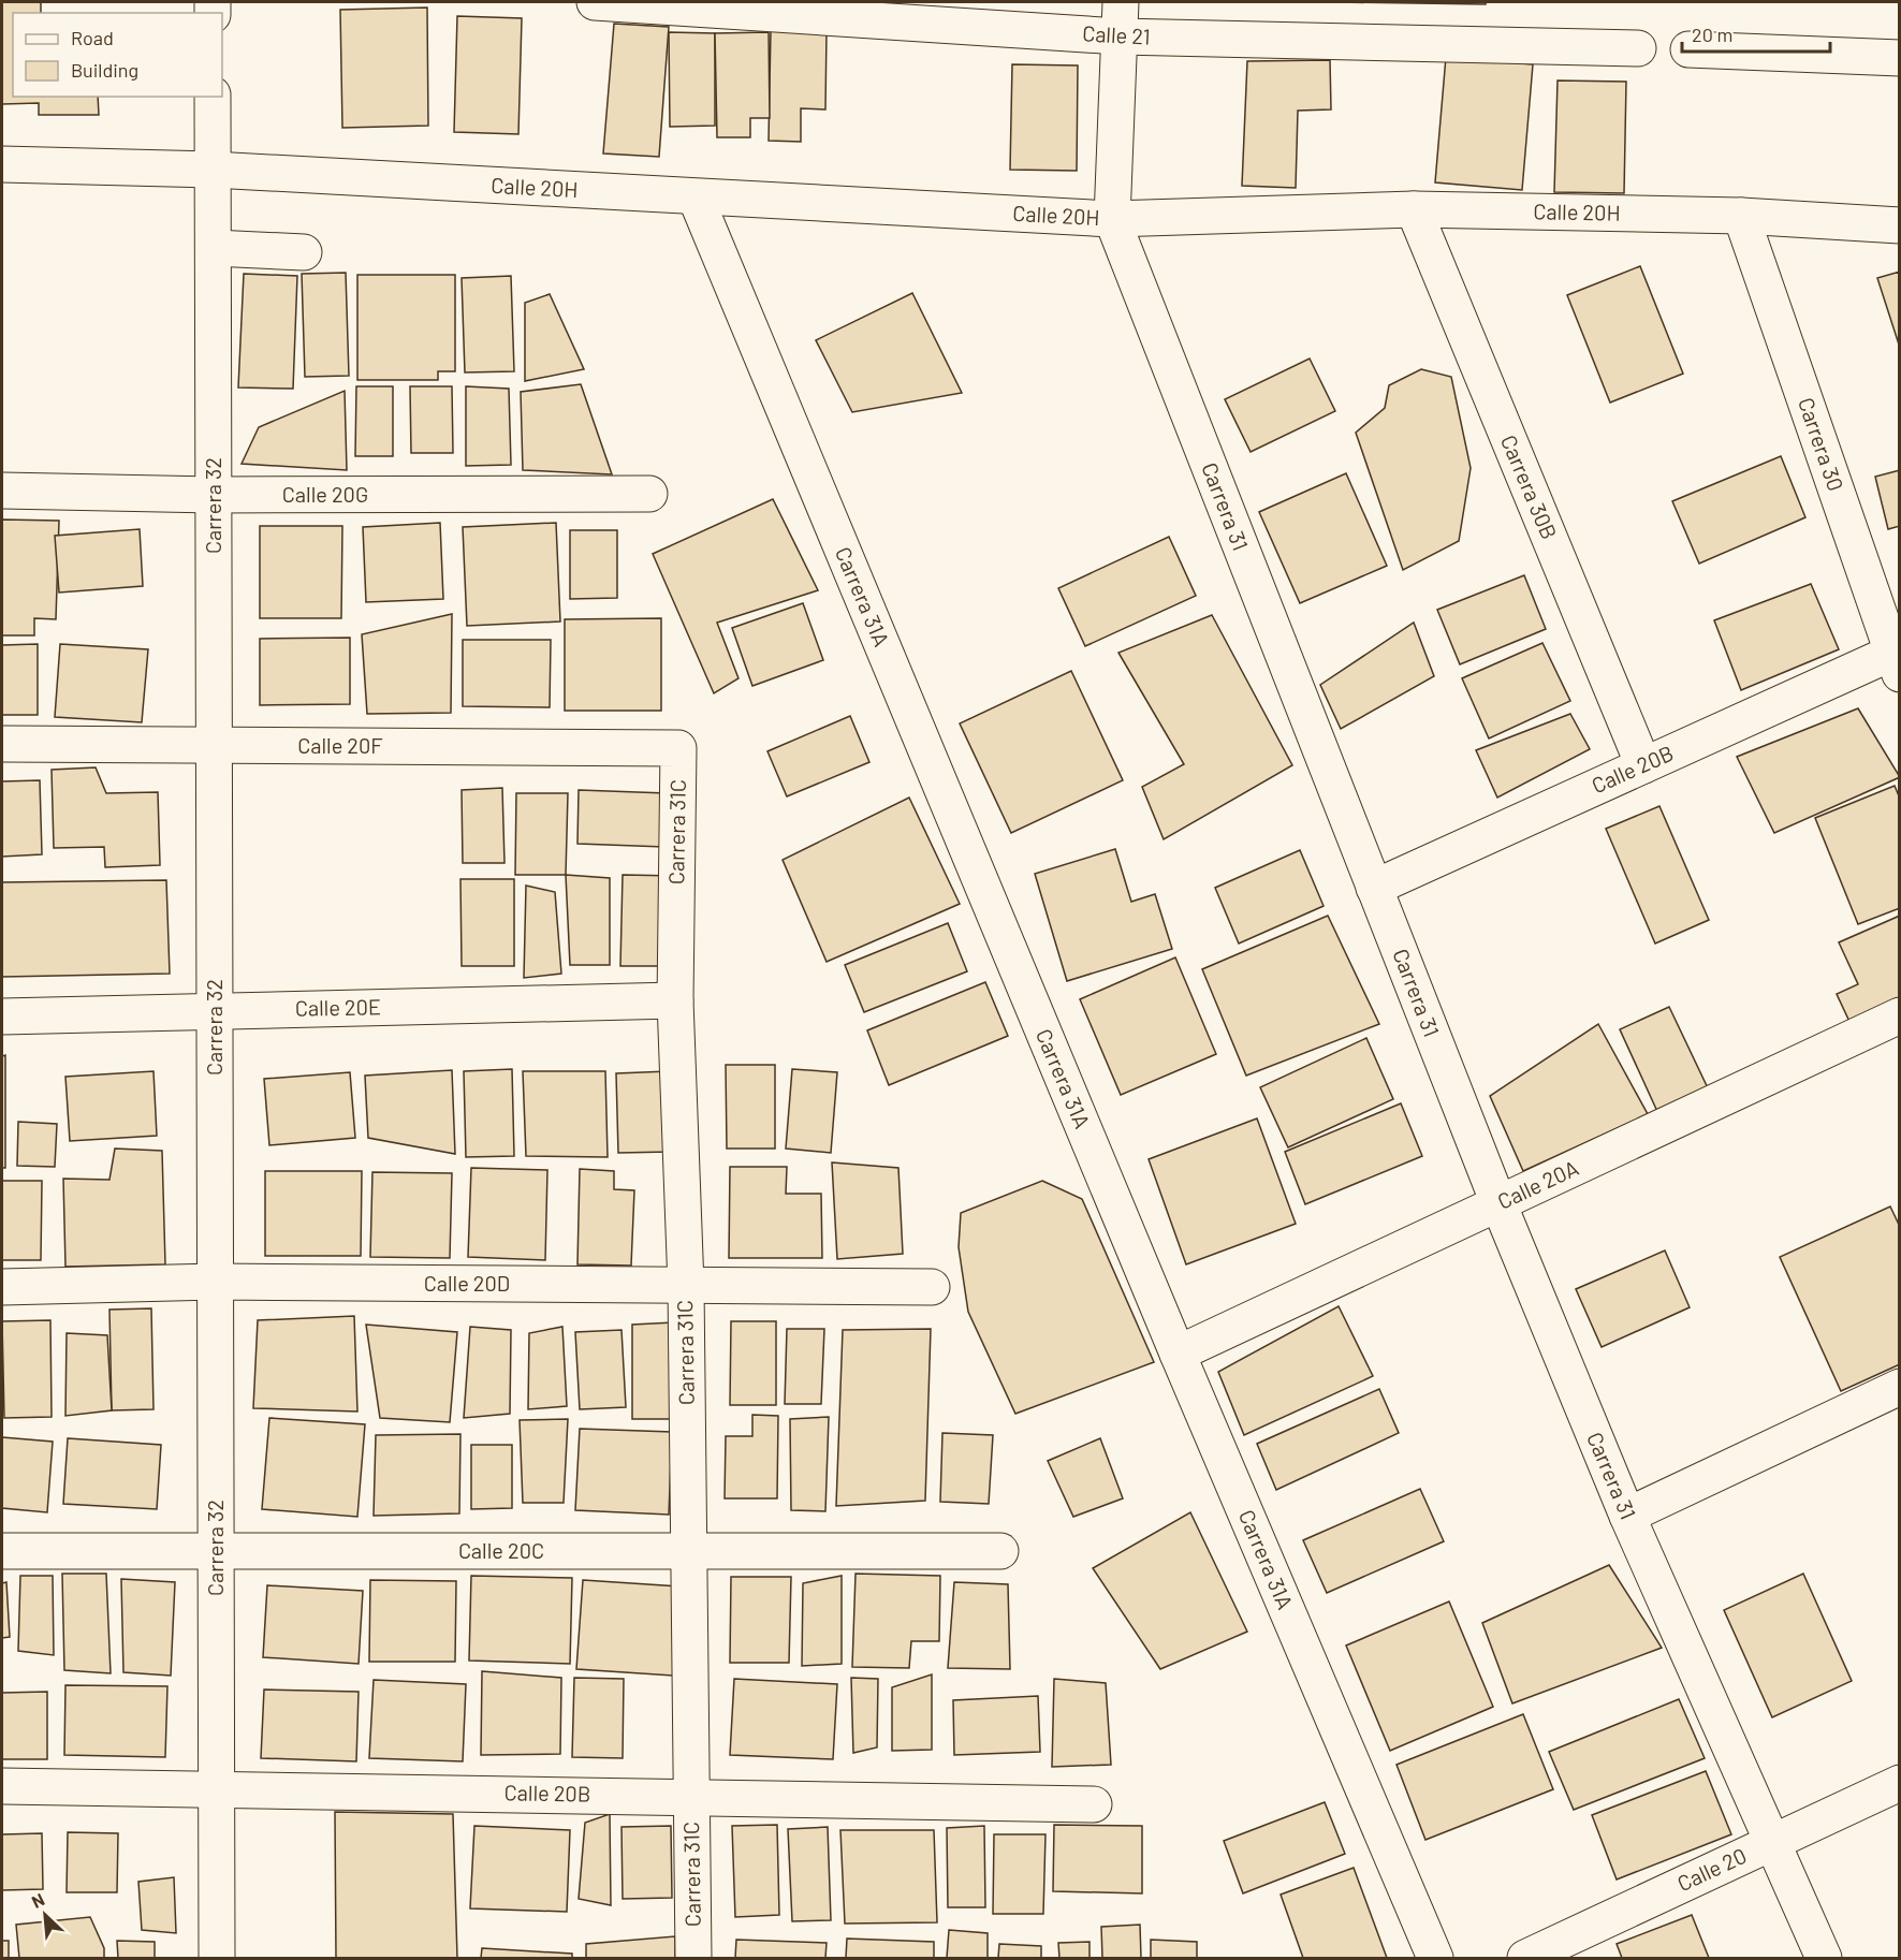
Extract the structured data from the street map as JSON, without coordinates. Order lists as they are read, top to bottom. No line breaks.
{"streets":{"street":["Calle 21","Calle 20H","Carrera 30","Carrera 30B","Calle 20G","Carrera 32","Carrera 31","Carrera 31A","Calle 20F","Calle 20B","Carrera 31C","Calle 20E","Calle 20A","Calle 20D","Calle 20C","Calle 20"]},"crossings":[["Calle 21","Carrera 31"],["Calle 20H","Carrera 30"],["Calle 20H","Carrera 30B"],["Calle 20H","Carrera 32"],["Calle 20H","Carrera 31"],["Calle 20H","Carrera 31A"],["Carrera 30","Calle 20B"],["Carrera 30B","Calle 20B"],["Calle 20G","Carrera 32"],["Carrera 32","Calle 20F"],["Carrera 32","Calle 20B"],["Carrera 32","Calle 20E"],["Carrera 32","Calle 20D"],["Carrera 32","Calle 20C"],["Carrera 31","Calle 20B"],["Carrera 31","Calle 20A"],["Carrera 31","Calle 20"],["Carrera 31A","Calle 20A"],["Calle 20F","Carrera 31C"],["Calle 20B","Carrera 31C"],["Carrera 31C","Calle 20E"],["Carrera 31C","Calle 20D"],["Carrera 31C","Calle 20C"]],"legend":["Road","Building"],"scale_bar":"20 m","north":"top left"}
